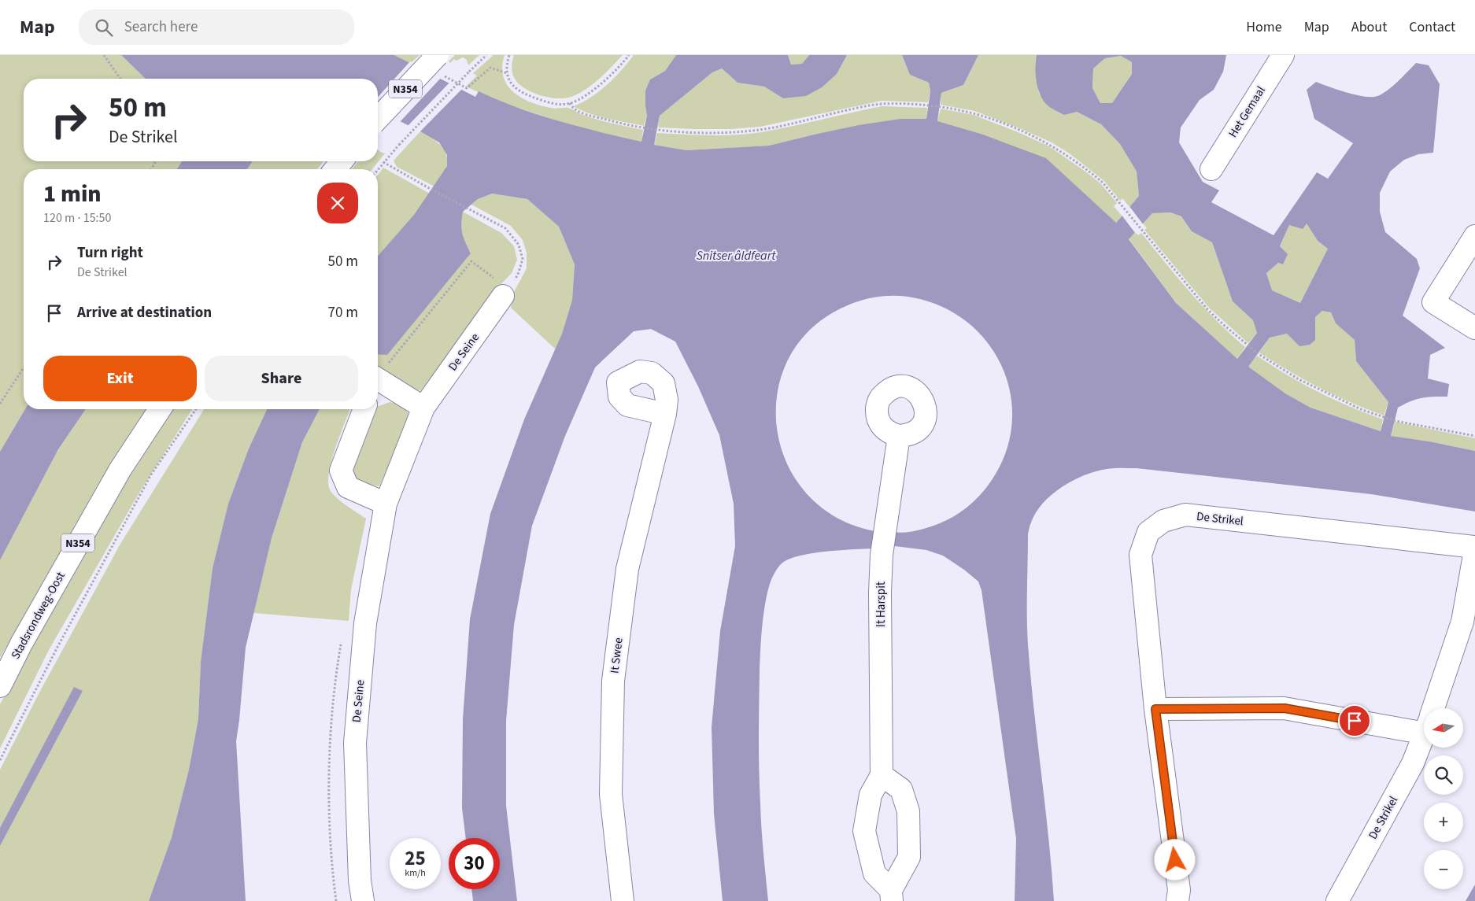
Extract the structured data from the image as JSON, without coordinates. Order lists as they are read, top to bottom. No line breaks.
{"streets":{"street":["N354","Het Gemaal","De Seine","De Strikel","It Harspit","Stadsrondweg-Oost","It Swee"]},"water":["Snitser âldfeart"],"north":"left","page":{"header":"Map","search":"Search here","nav":["Home","Map","About","Contact"],"turn":["50 m","De Strikel"],"heading":["1 min","120 m · 15:50"],"list":[{"name":"Turn right","note":"De Strikel","value":"50 m"},{"name":"Arrive at destination","value":"70 m"}],"buttons":["Exit","Share"],"map_buttons":["+","−"],"speed":"25 km/h","limit":"30"}}
